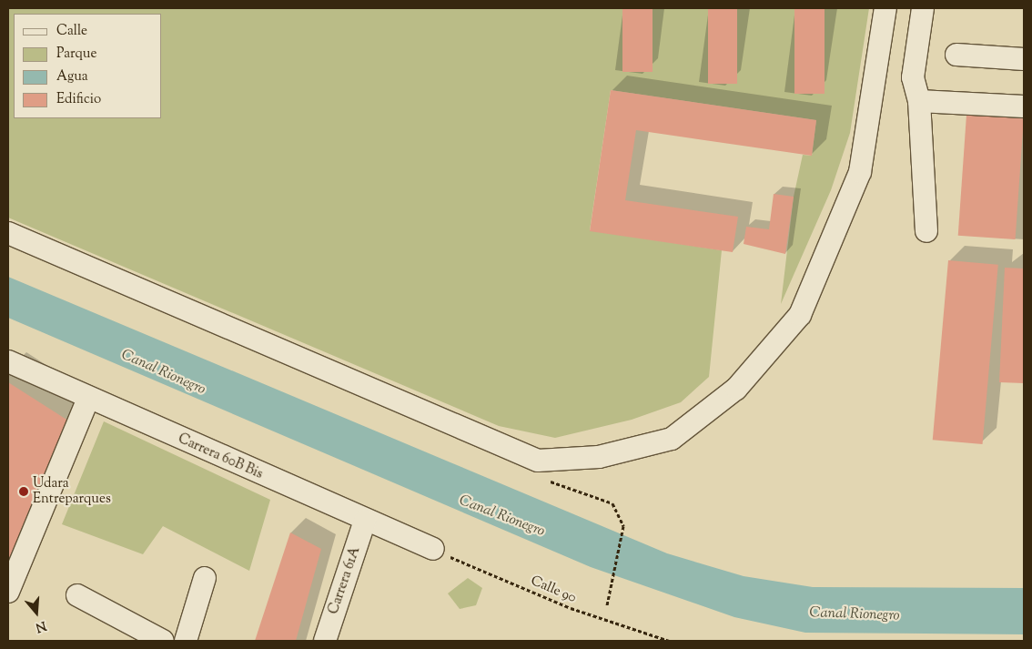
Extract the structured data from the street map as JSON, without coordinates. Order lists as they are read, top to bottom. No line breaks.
{"streets":{"street":["Carrera 60B Bis","Carrera 61A"],"path":["Calle 90"]},"crossings":[["Carrera 60B Bis","Carrera 61A"],["Carrera 60B Bis","Calle 90"]],"water":["Canal Rionegro"],"places":["Udara Entreparques"],"legend":["Calle","Parque","Agua","Edificio"],"north":"bottom"}
